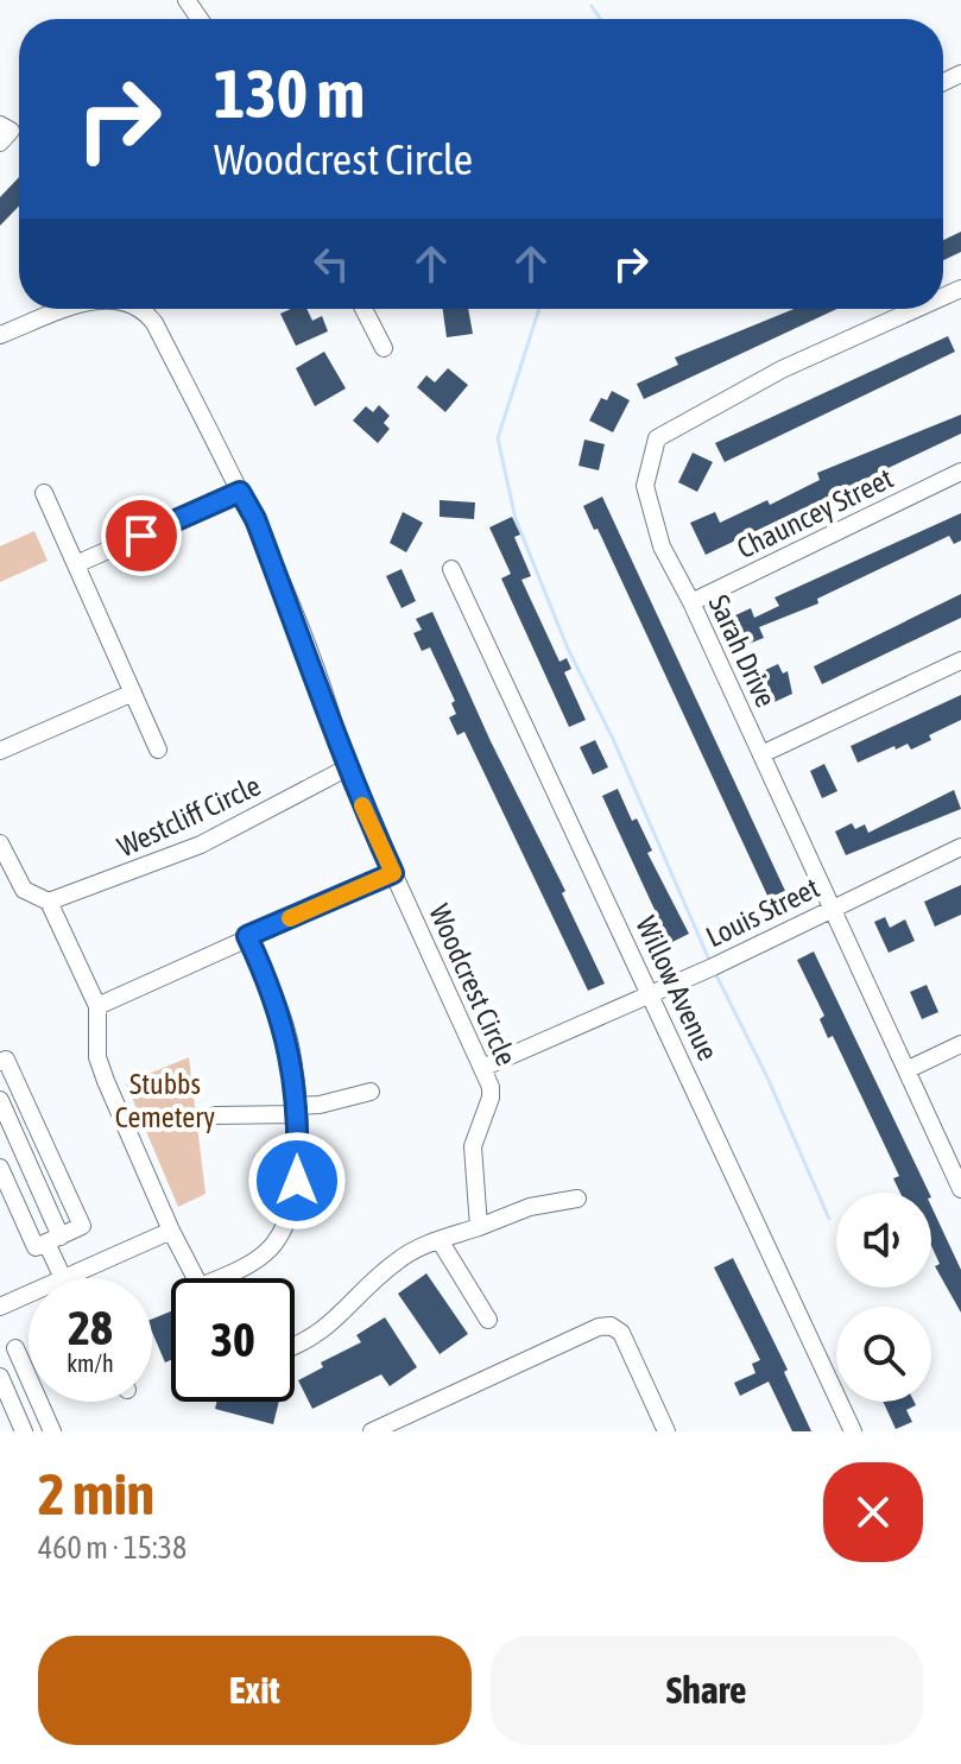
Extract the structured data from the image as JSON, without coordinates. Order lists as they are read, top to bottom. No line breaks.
{"streets":{"street":["Chauncey Street","Sarah Drive","Westcliff Circle","Louis Street","Woodcrest Circle","Willow Avenue"]},"crossings":[["Chauncey Street","Sarah Drive"],["Sarah Drive","Louis Street"],["Louis Street","Woodcrest Circle"],["Louis Street","Willow Avenue"]],"parks":["Stubbs Cemetery"],"page":{"turn":["130 m","Woodcrest Circle"],"speed":"28 km/h","limit":"30","heading":["2 min","460 m · 15:38"],"buttons":["Exit","Share"]}}
